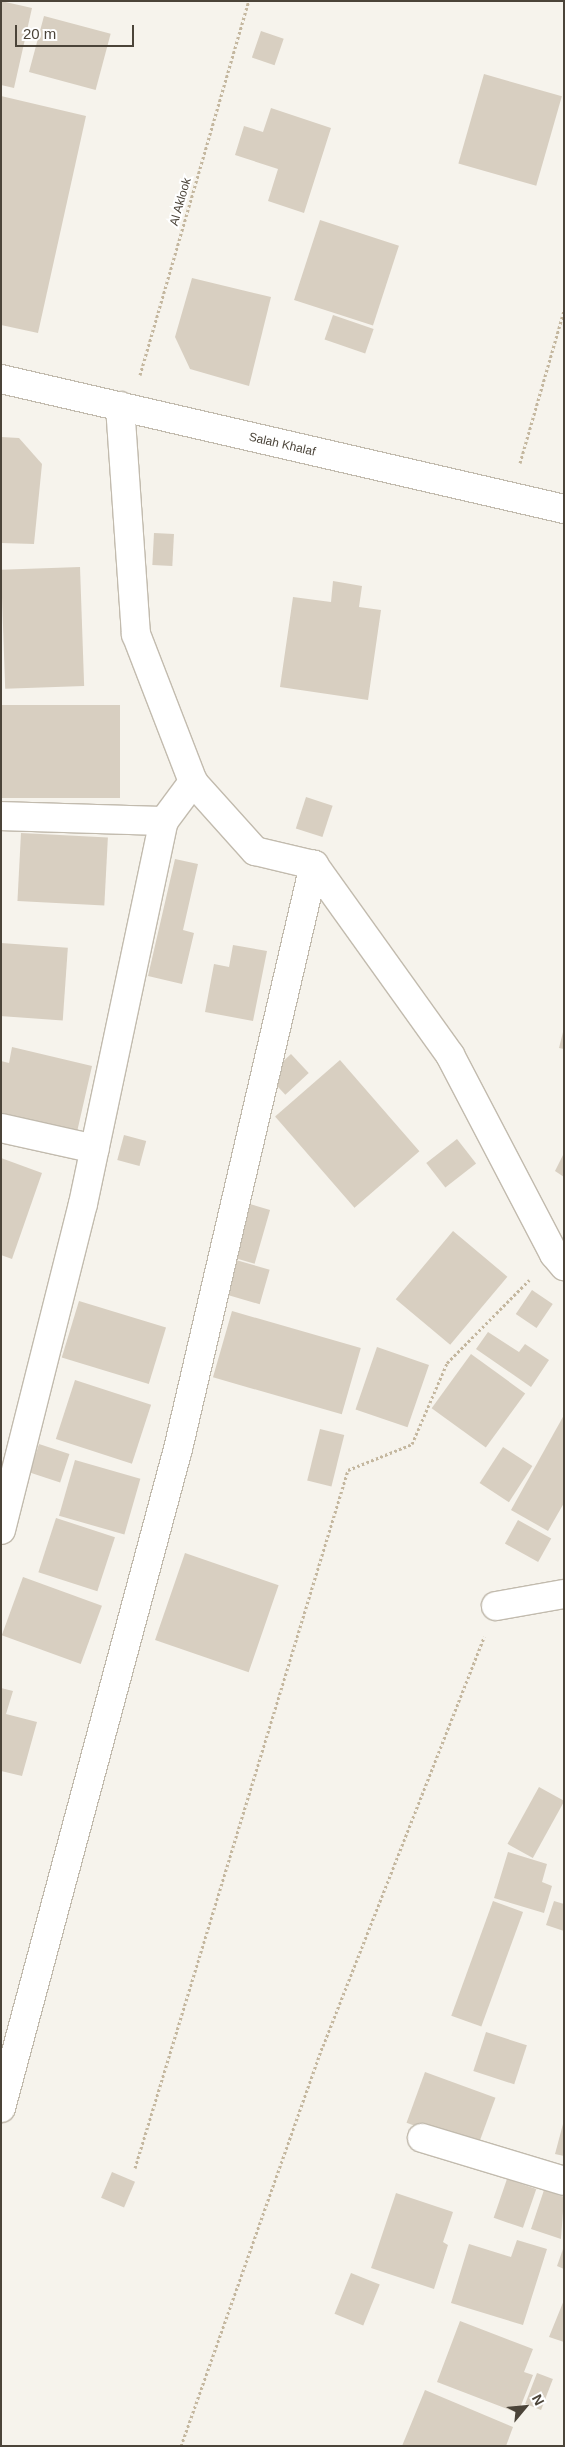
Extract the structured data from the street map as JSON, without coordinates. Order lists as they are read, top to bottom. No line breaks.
{"streets":{"street":["Salah Khalaf"],"path":["Al Aklook"]},"crossings":[["Al Aklook","Salah Khalaf"]],"scale_bar":"20 m","north":"top right"}
